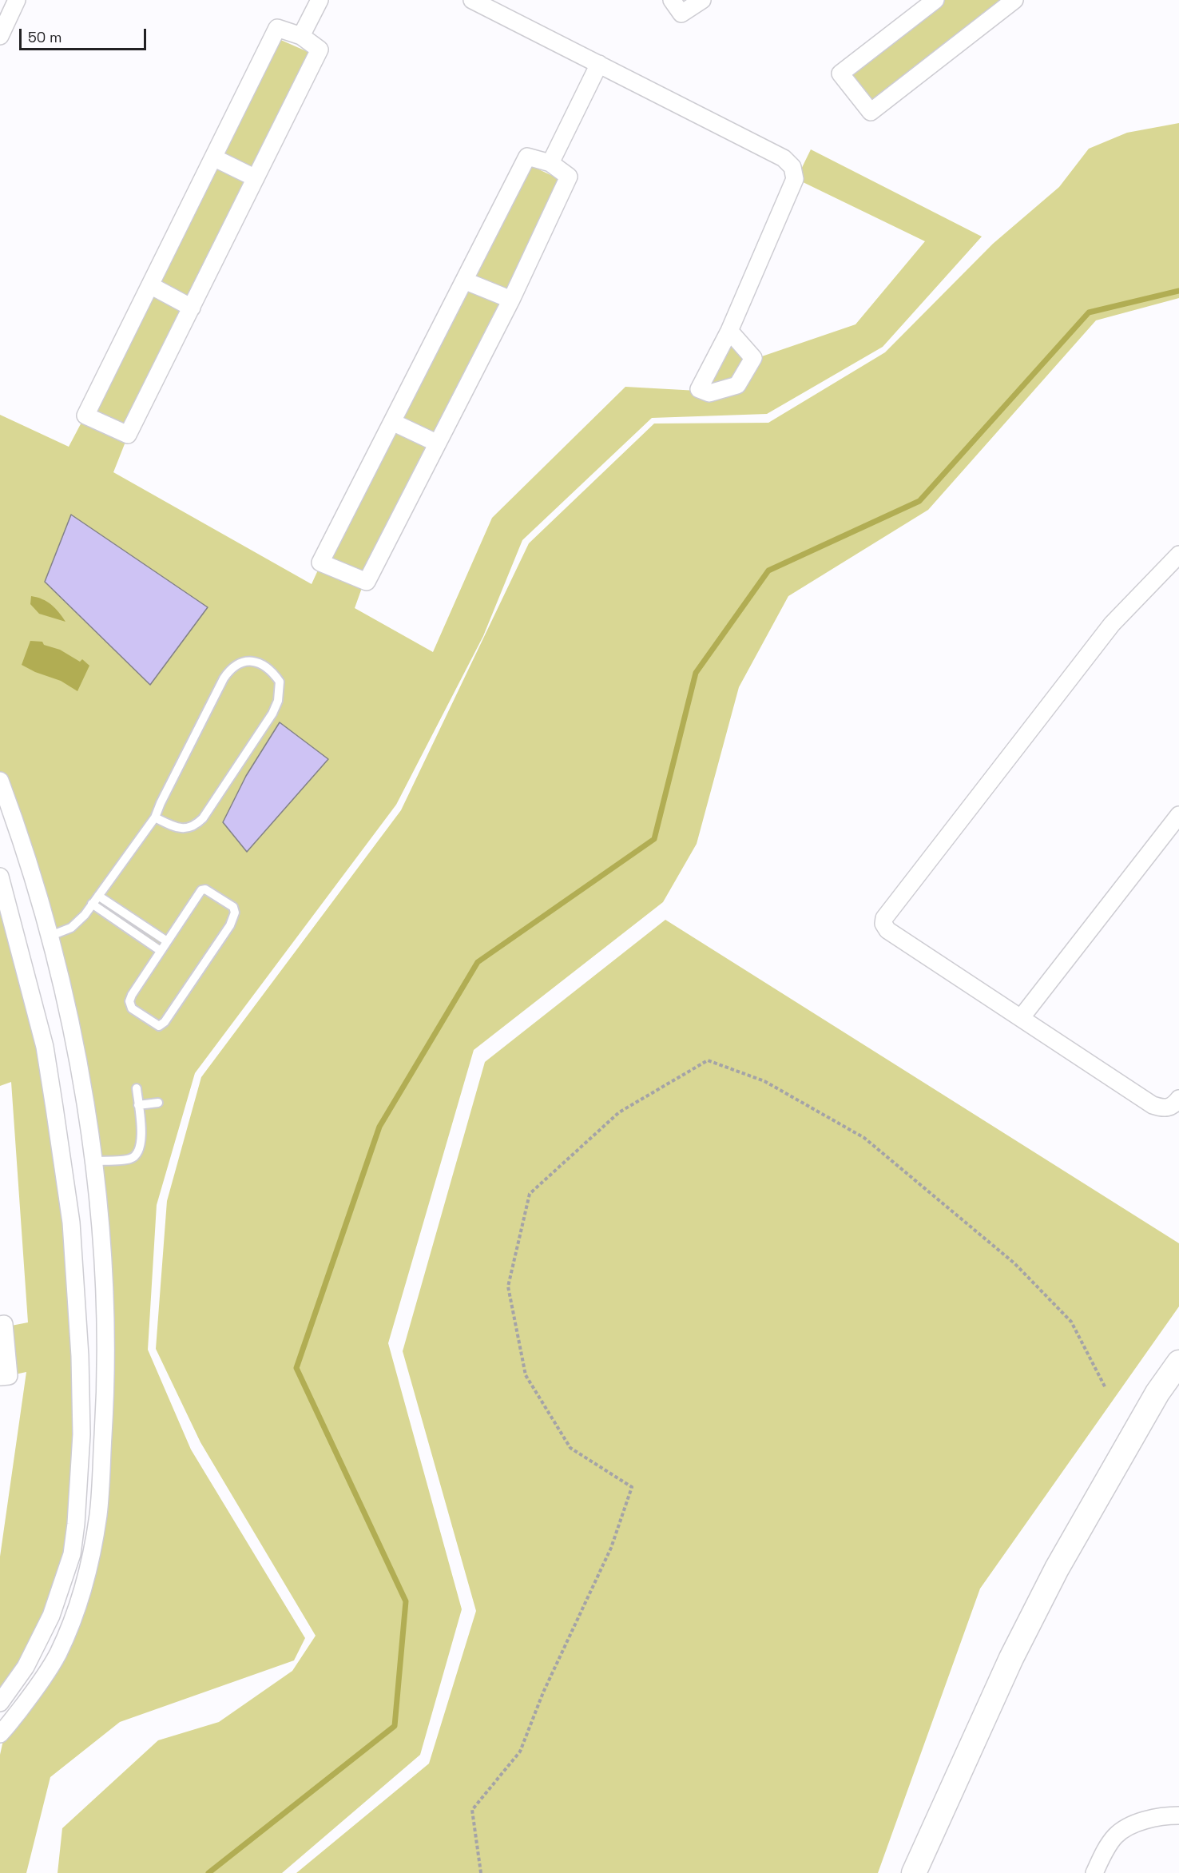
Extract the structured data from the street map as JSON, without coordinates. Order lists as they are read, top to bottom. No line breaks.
{"scale_bar":"50 m"}
